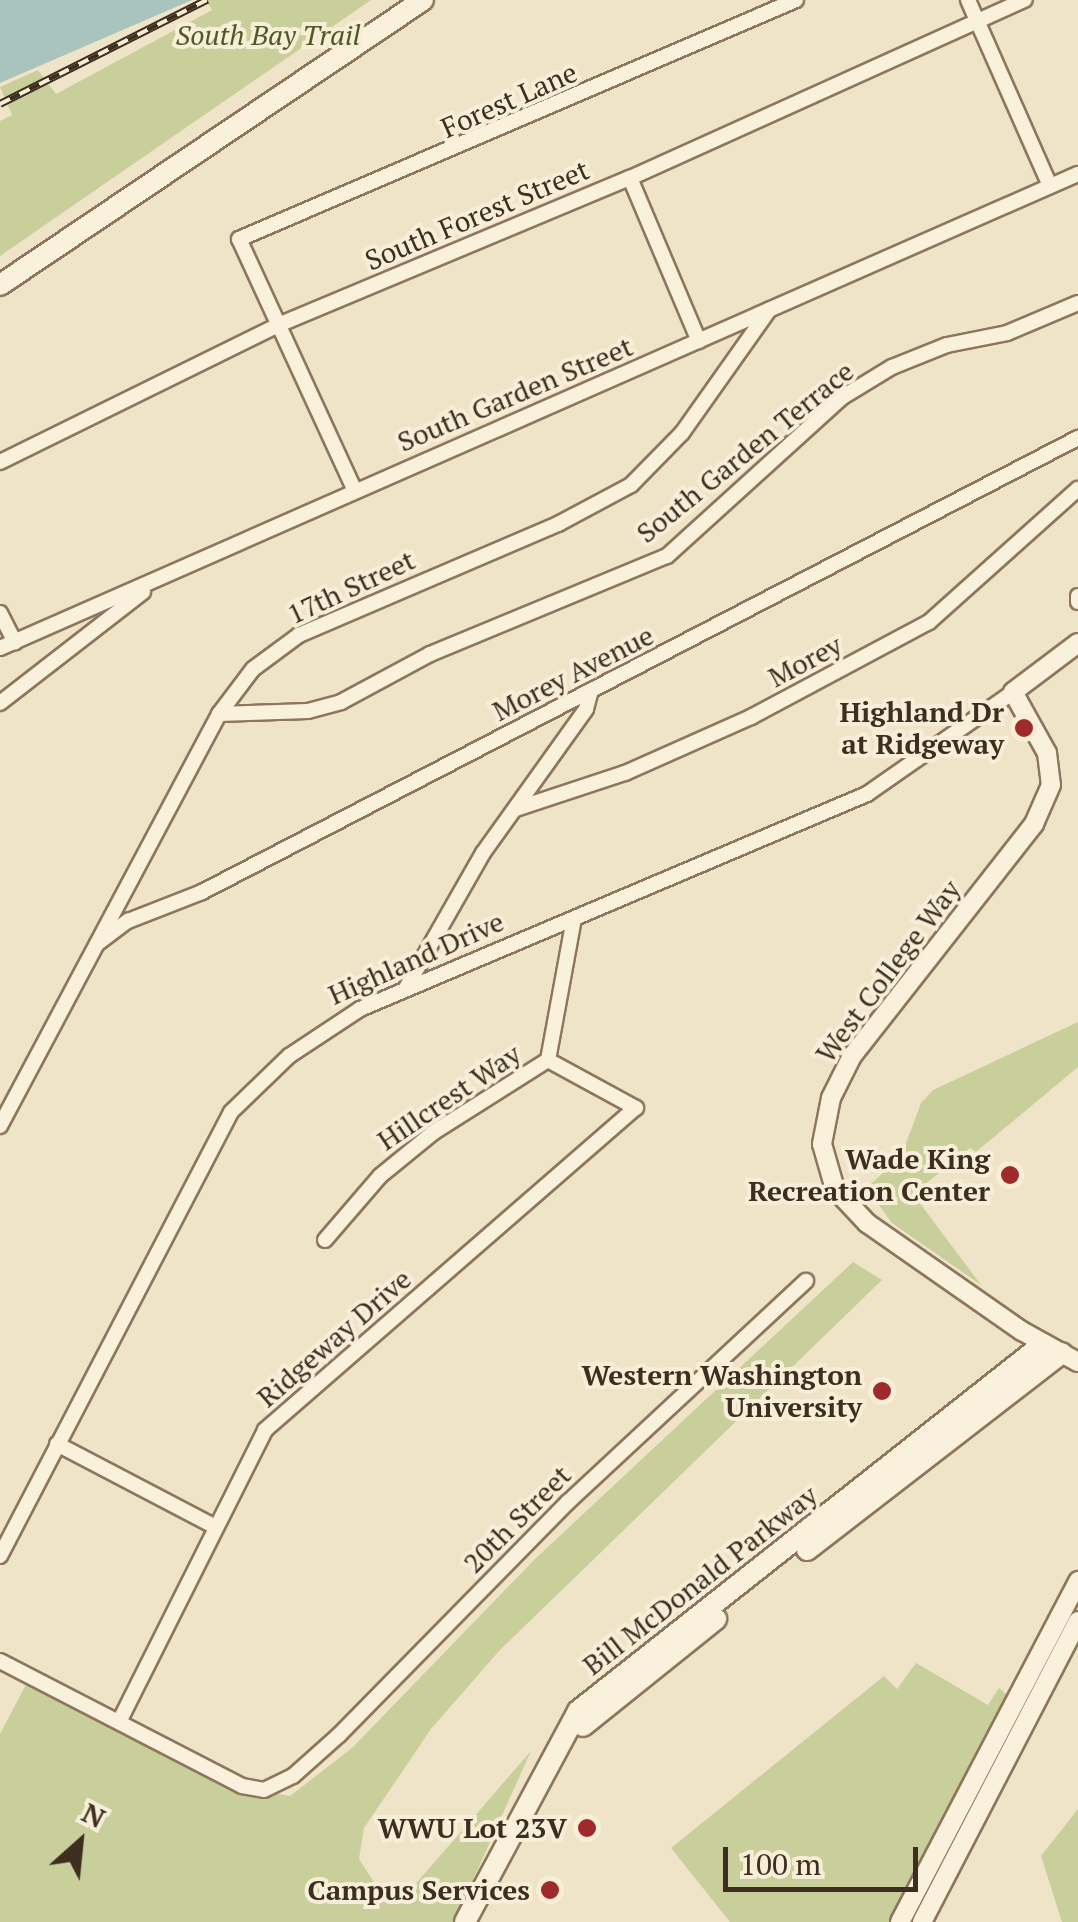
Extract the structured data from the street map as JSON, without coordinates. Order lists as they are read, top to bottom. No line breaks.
{"streets":{"main road":["Bill McDonald Parkway"],"street":["Forest Lane","South Forest Street","South Garden Street","South Garden Terrace","17th Street","Morey","Morey Avenue","Highland Drive","West College Way","Hillcrest Way","Ridgeway Drive","20th Street"]},"crossings":[["Forest Lane","South Forest Street"],["South Garden Street","17th Street"],["South Garden Terrace","17th Street"],["17th Street","Morey Avenue"],["Highland Drive","West College Way"],["Highland Drive","Hillcrest Way"],["West College Way","Bill McDonald Parkway"],["Hillcrest Way","Ridgeway Drive"],["Ridgeway Drive","20th Street"]],"parks":["South Bay Trail"],"places":["Highland Dr at Ridgeway","Wade King Recreation Center","Western Washington University","WWU Lot 23V","Campus Services"],"scale_bar":"100 m","north":"top right"}
